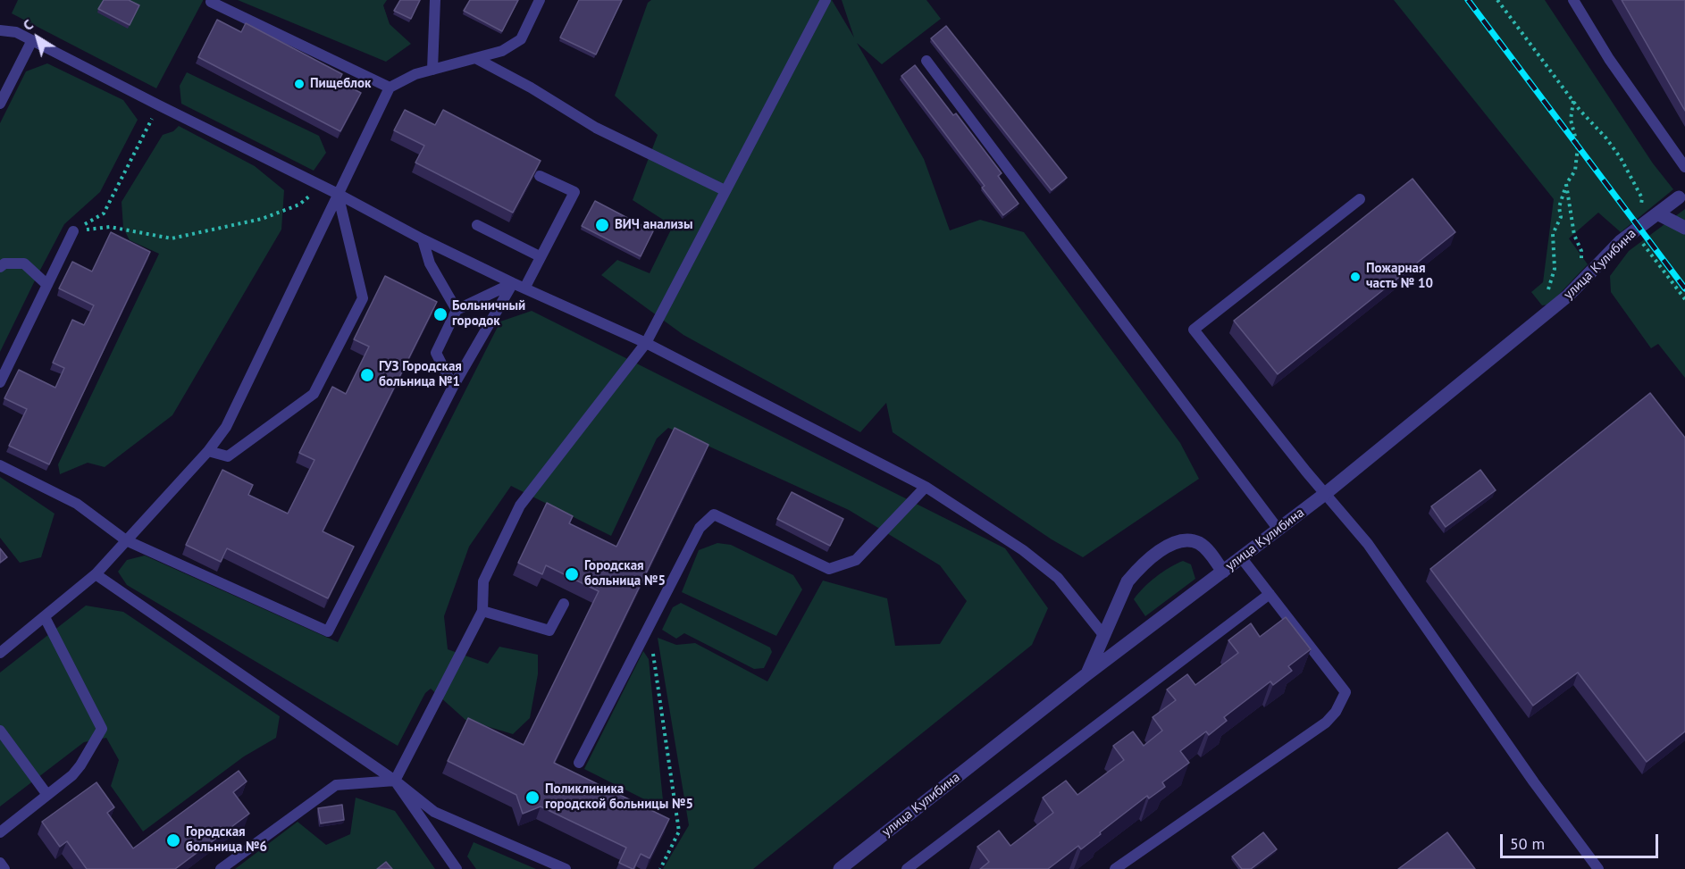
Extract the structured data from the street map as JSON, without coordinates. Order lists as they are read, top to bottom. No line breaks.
{"streets":{"street":["улица Кулибина"]},"places":["Пищеблок","ВИЧ анализы","Пожарная часть № 10","Больничный городок","ГУЗ Городская больница №1","Городская больница №5","Поликлиника городской больницы №5","Городская больница №6"],"scale_bar":"50 m","north":"top left"}
